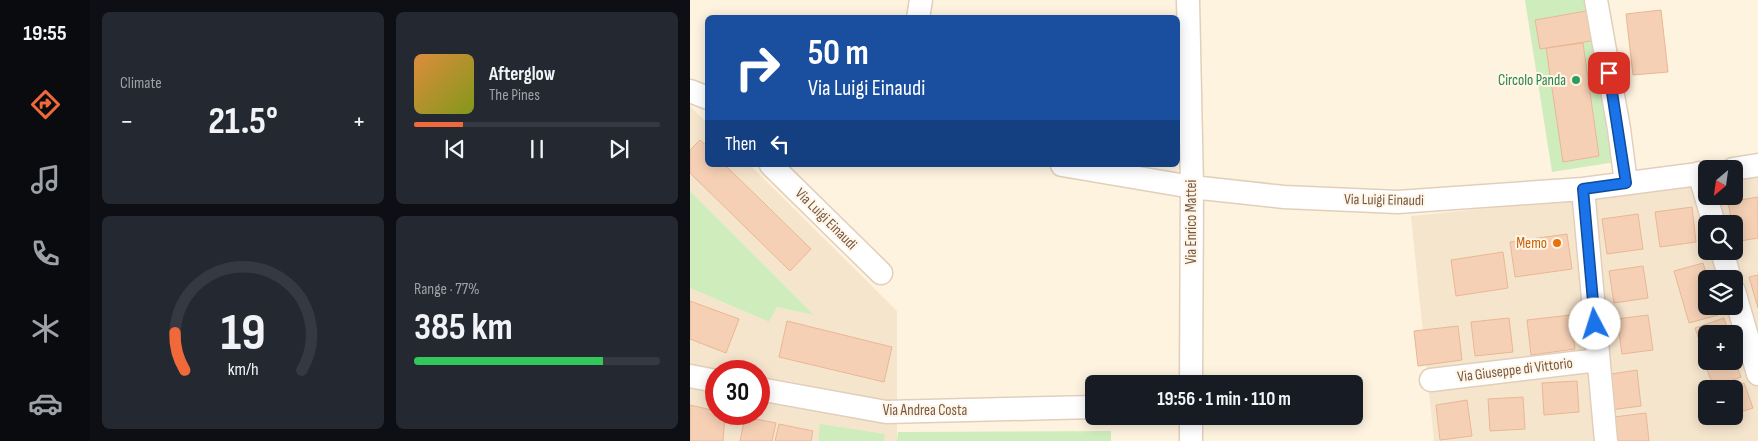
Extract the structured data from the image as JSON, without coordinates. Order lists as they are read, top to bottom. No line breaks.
{"streets":{"street":["Via Luigi Einaudi","Via Enrico Mattei","Via Giuseppe di Vittorio","Via Andrea Costa"]},"crossings":[["Via Luigi Einaudi","Via Enrico Mattei"]],"places":["Circolo Panda","Memo"],"north":"bottom left","page":{"tabs":"19:55","tile":["Climate",["Range · 77%","385 km"]],"turn":["50 m","Via Luigi Einaudi"],"song":["Afterglow","The Pines"],"heat":["−","21.5°","+"],"then":"Then","map_buttons":["+","−"],"limit":"30","trip":"19:56 · 1 min · 110 m","gauge":["19","km/h"]}}
